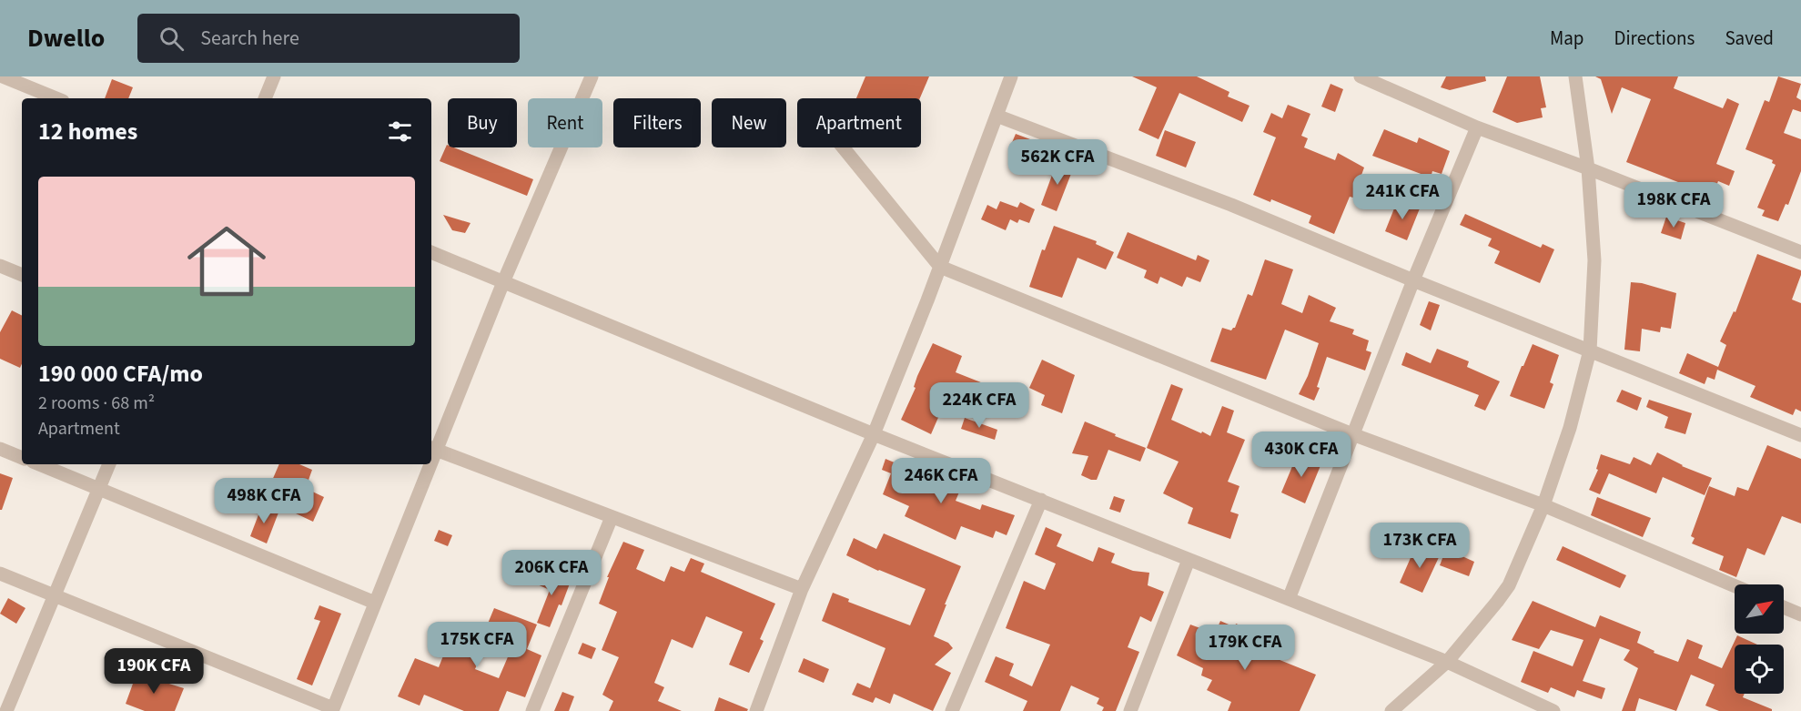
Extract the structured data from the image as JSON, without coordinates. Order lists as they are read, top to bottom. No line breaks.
{"north":"top right","page":{"header":"Dwello","search":"Search here","nav":["Map","Directions","Saved"],"chip":["Buy","Rent","Filters","New","Apartment"],"heading":"12 homes","price":["562K CFA","241K CFA","198K CFA","224K CFA","430K CFA","246K CFA","498K CFA","173K CFA","206K CFA","175K CFA","179K CFA","190K CFA"],"list":[{"name":"190 000 CFA/mo","note":"2 rooms · 68 m² · Apartment"}]}}
